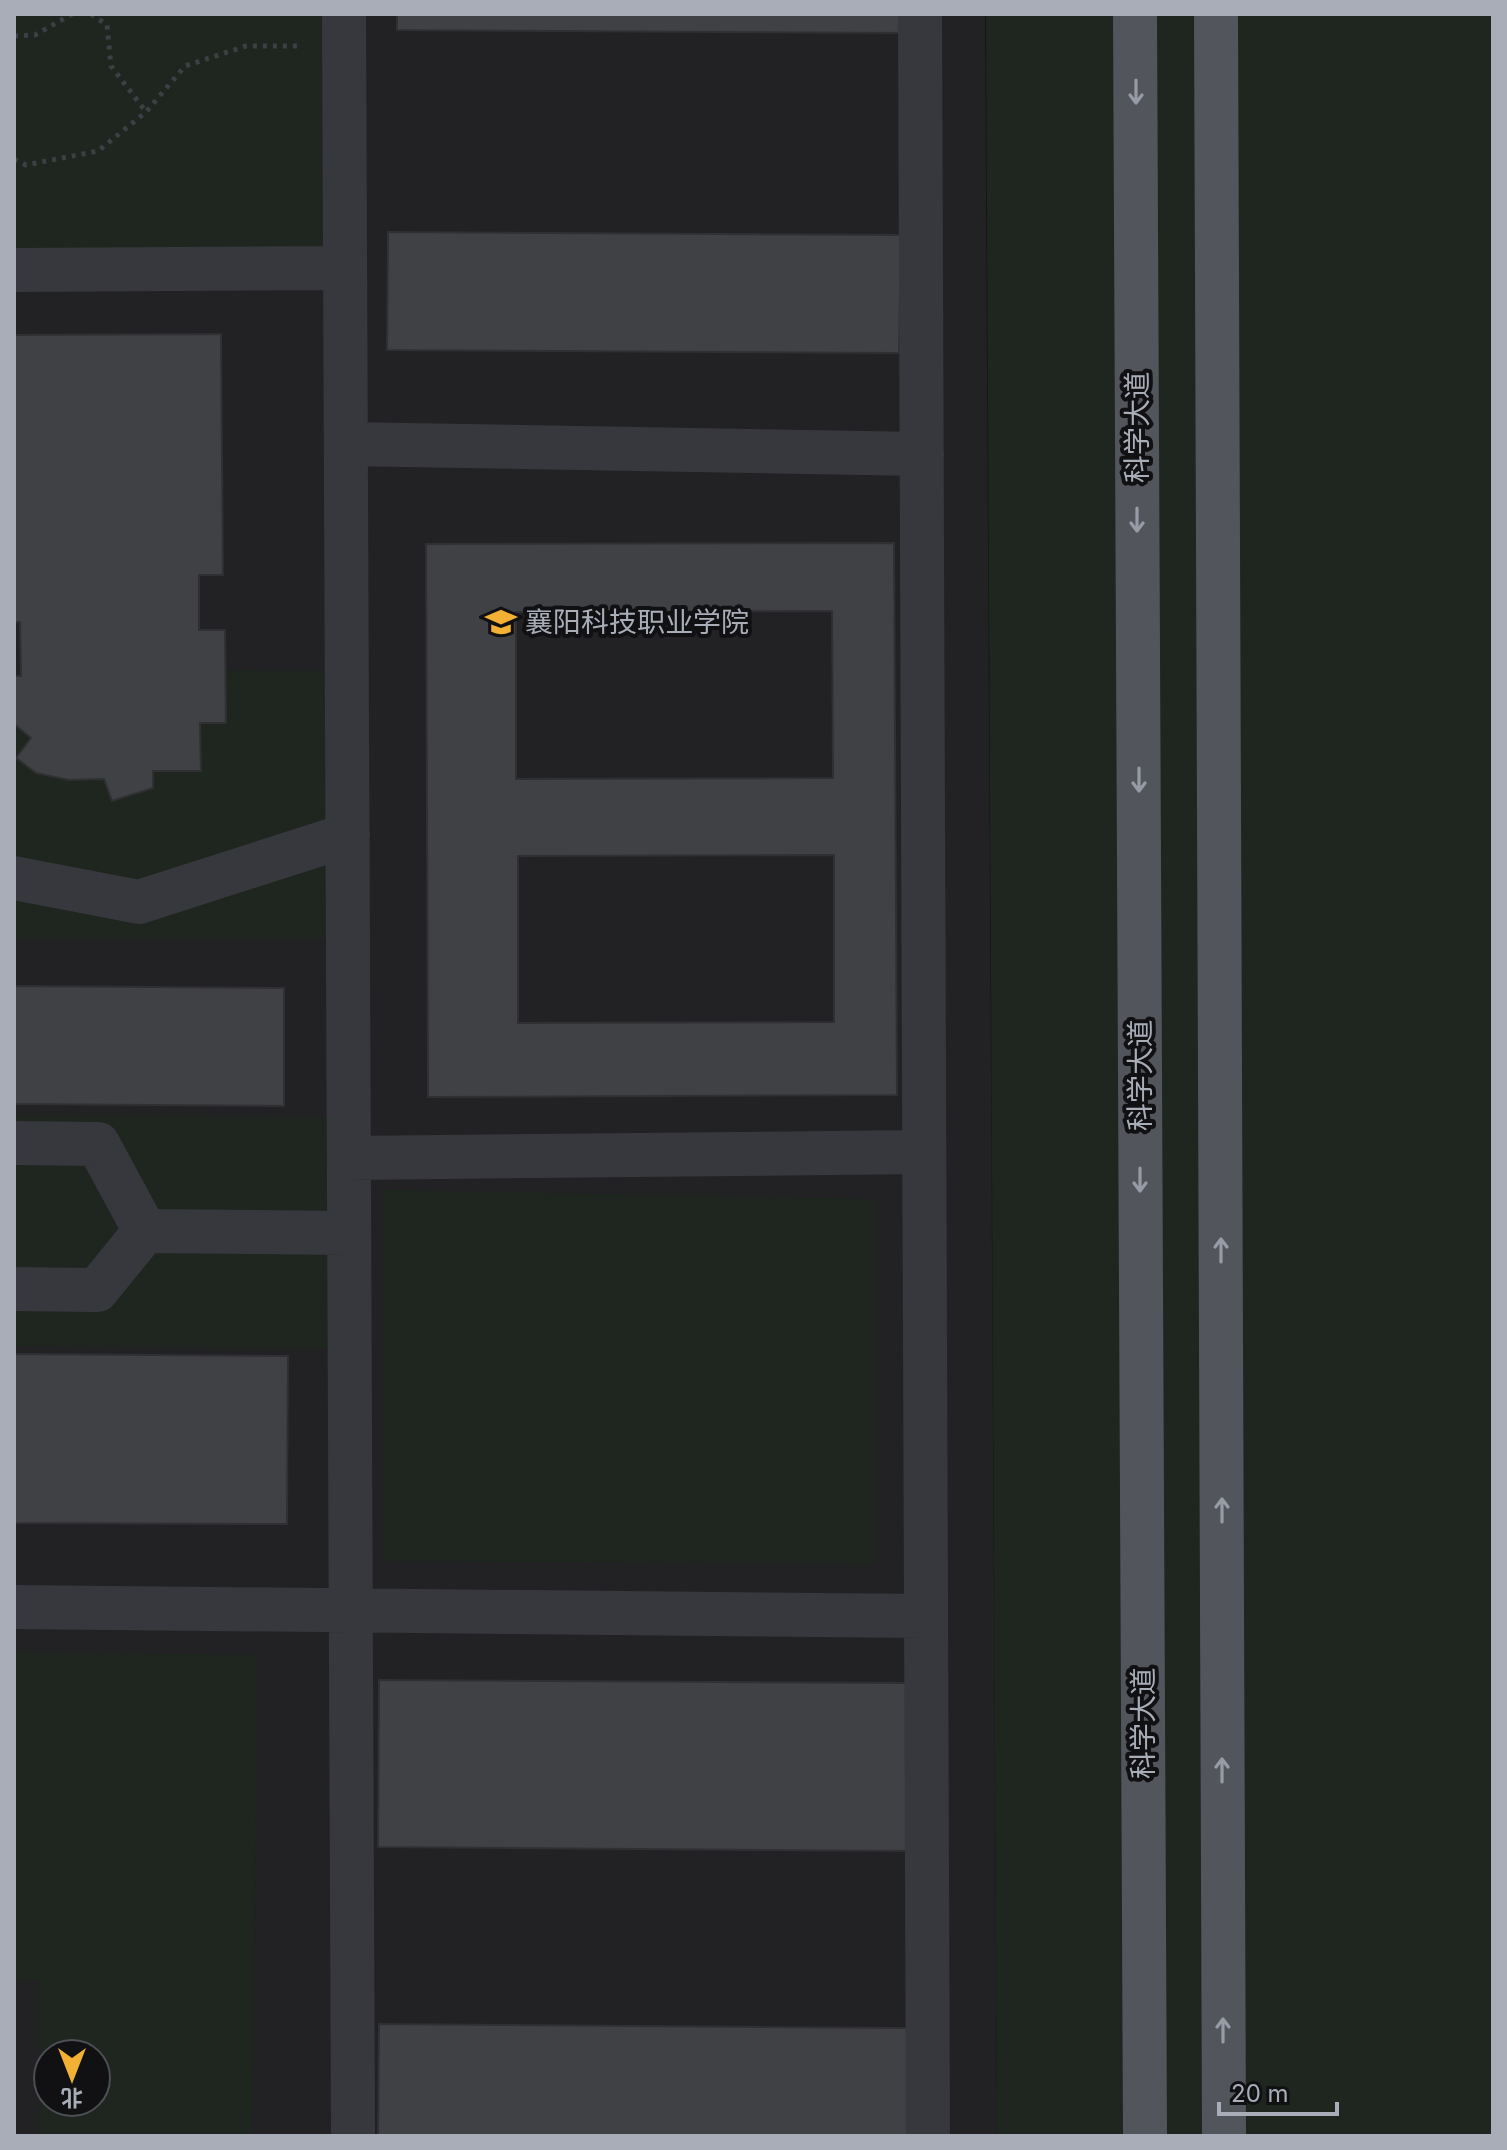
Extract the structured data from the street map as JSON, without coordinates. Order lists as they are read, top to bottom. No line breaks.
{"streets":{"main road":["科学大道"]},"places":{"school or university":["襄阳科技职业学院"]},"scale_bar":"20 m","north":"bottom"}
